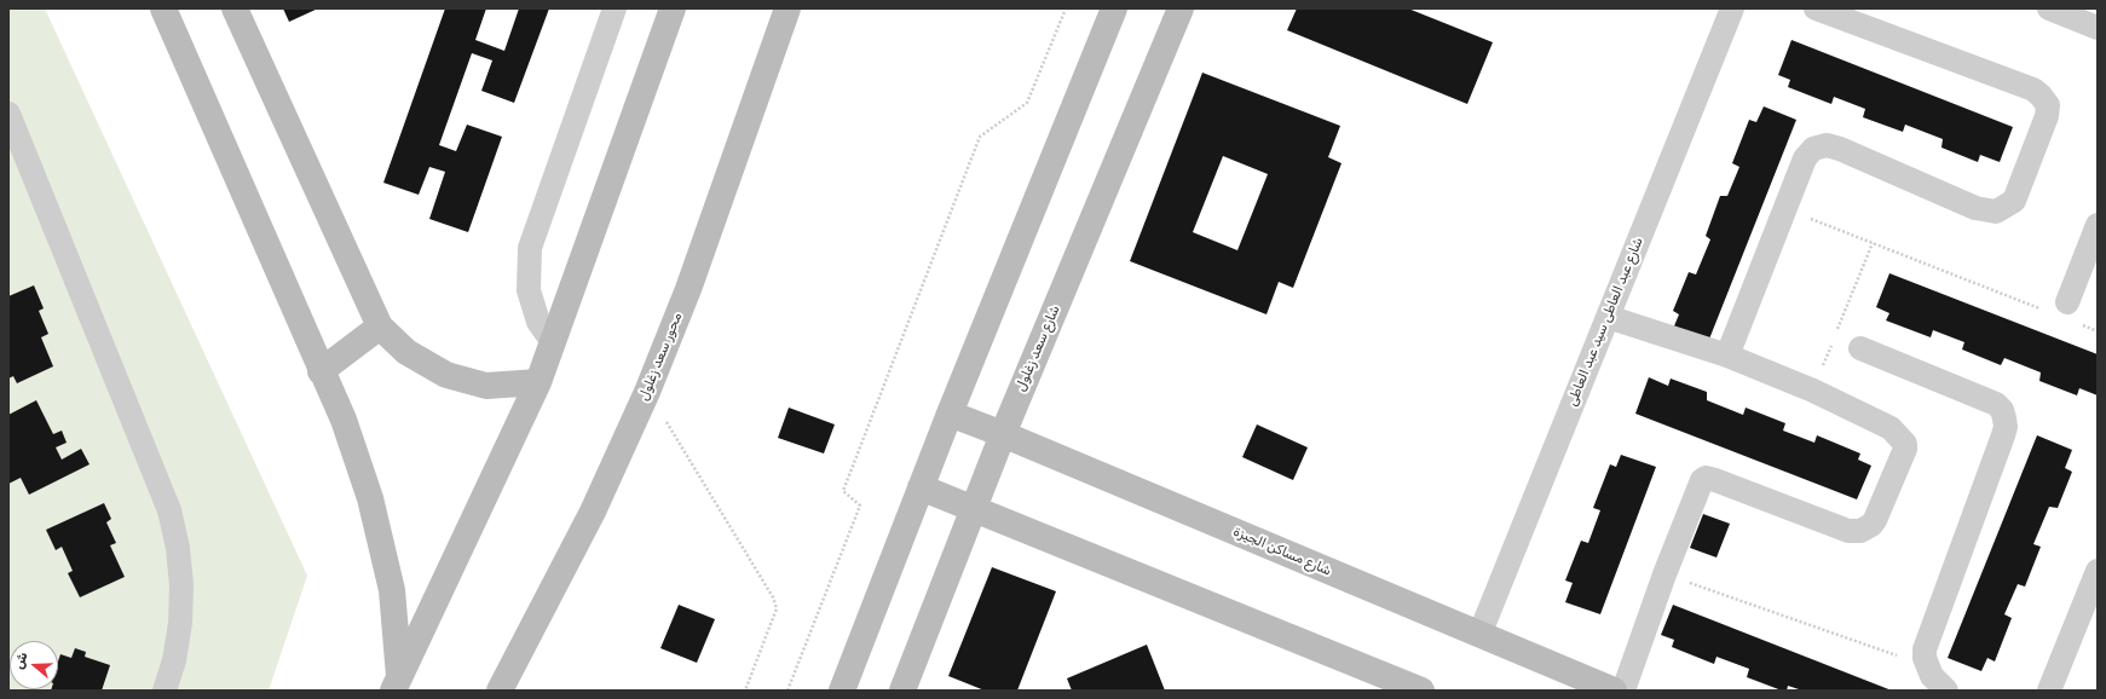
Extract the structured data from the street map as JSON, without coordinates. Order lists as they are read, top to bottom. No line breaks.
{"streets":{"street":["شارع عبد العاطى سيد عبد العاطى","شارع سعد زغلول","محور سعد زغلول","شارع مساكن الجيزة"]},"crossings":[["شارع عبد العاطى سيد عبد العاطى","شارع مساكن الجيزة"],["شارع سعد زغلول","شارع مساكن الجيزة"]],"north":"left"}
